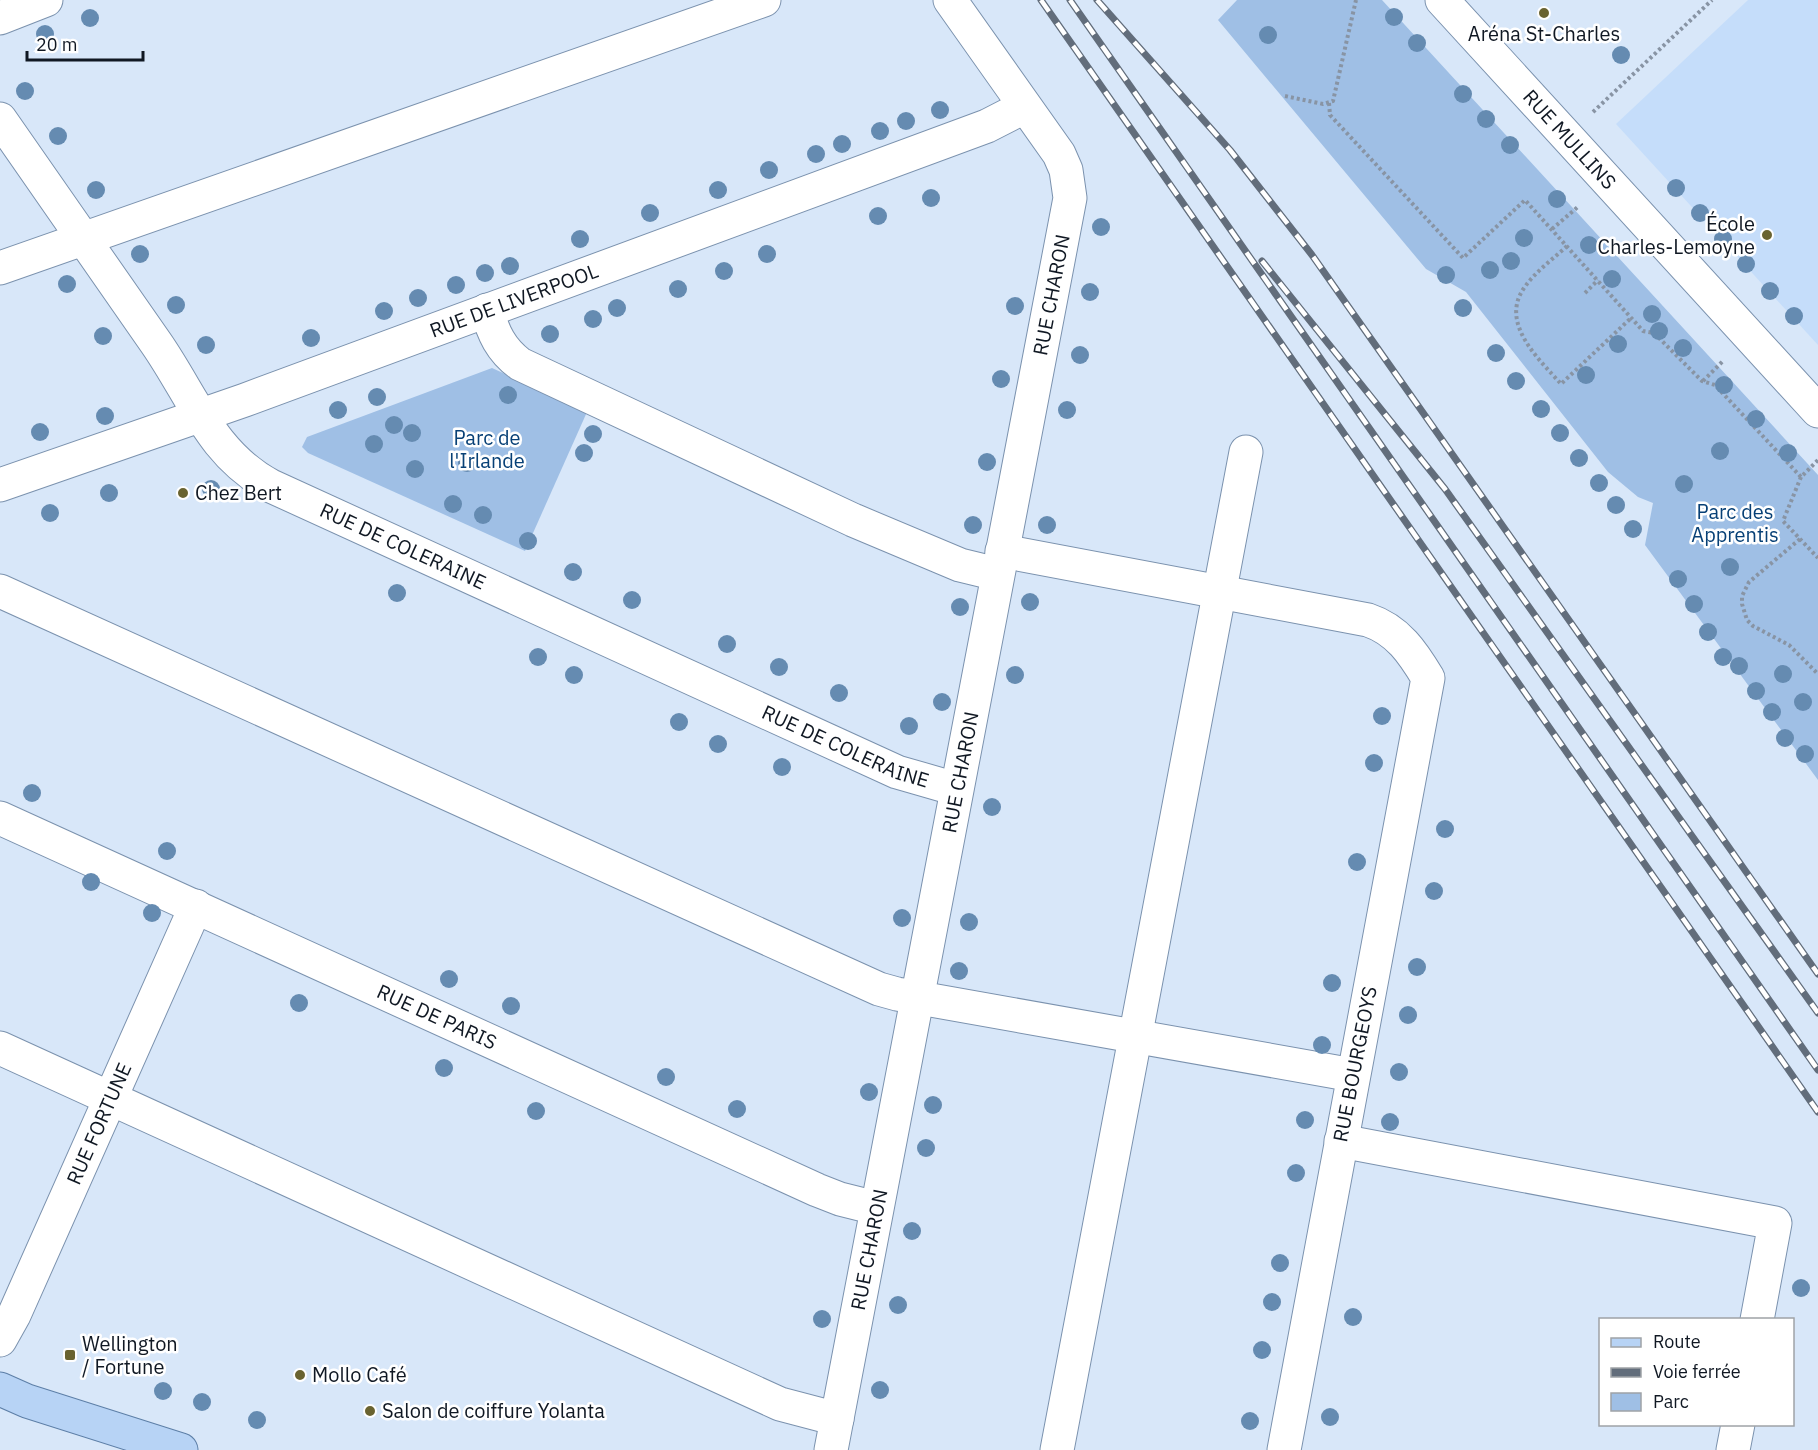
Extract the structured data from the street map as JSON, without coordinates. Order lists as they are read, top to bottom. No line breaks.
{"streets":{"street":["RUE MULLINS","RUE CHARON","RUE DE LIVERPOOL","RUE DE COLERAINE","RUE DE PARIS","RUE BOURGEOYS","RUE FORTUNE"]},"crossings":[["RUE CHARON","RUE DE LIVERPOOL"],["RUE CHARON","RUE DE COLERAINE"],["RUE CHARON","RUE DE PARIS"],["RUE DE LIVERPOOL","RUE DE COLERAINE"],["RUE DE PARIS","RUE FORTUNE"]],"parks":["Parc de l'Irlande","Parc des Apprentis"],"places":{"other":["Aréna St-Charles","École Charles-Lemoyne","Chez Bert","Mollo Café","Salon de coiffure Yolanta"],"transit":["Wellington / Fortune"]},"legend":["Route","Voie ferrée","Parc"],"scale_bar":"20 m"}
